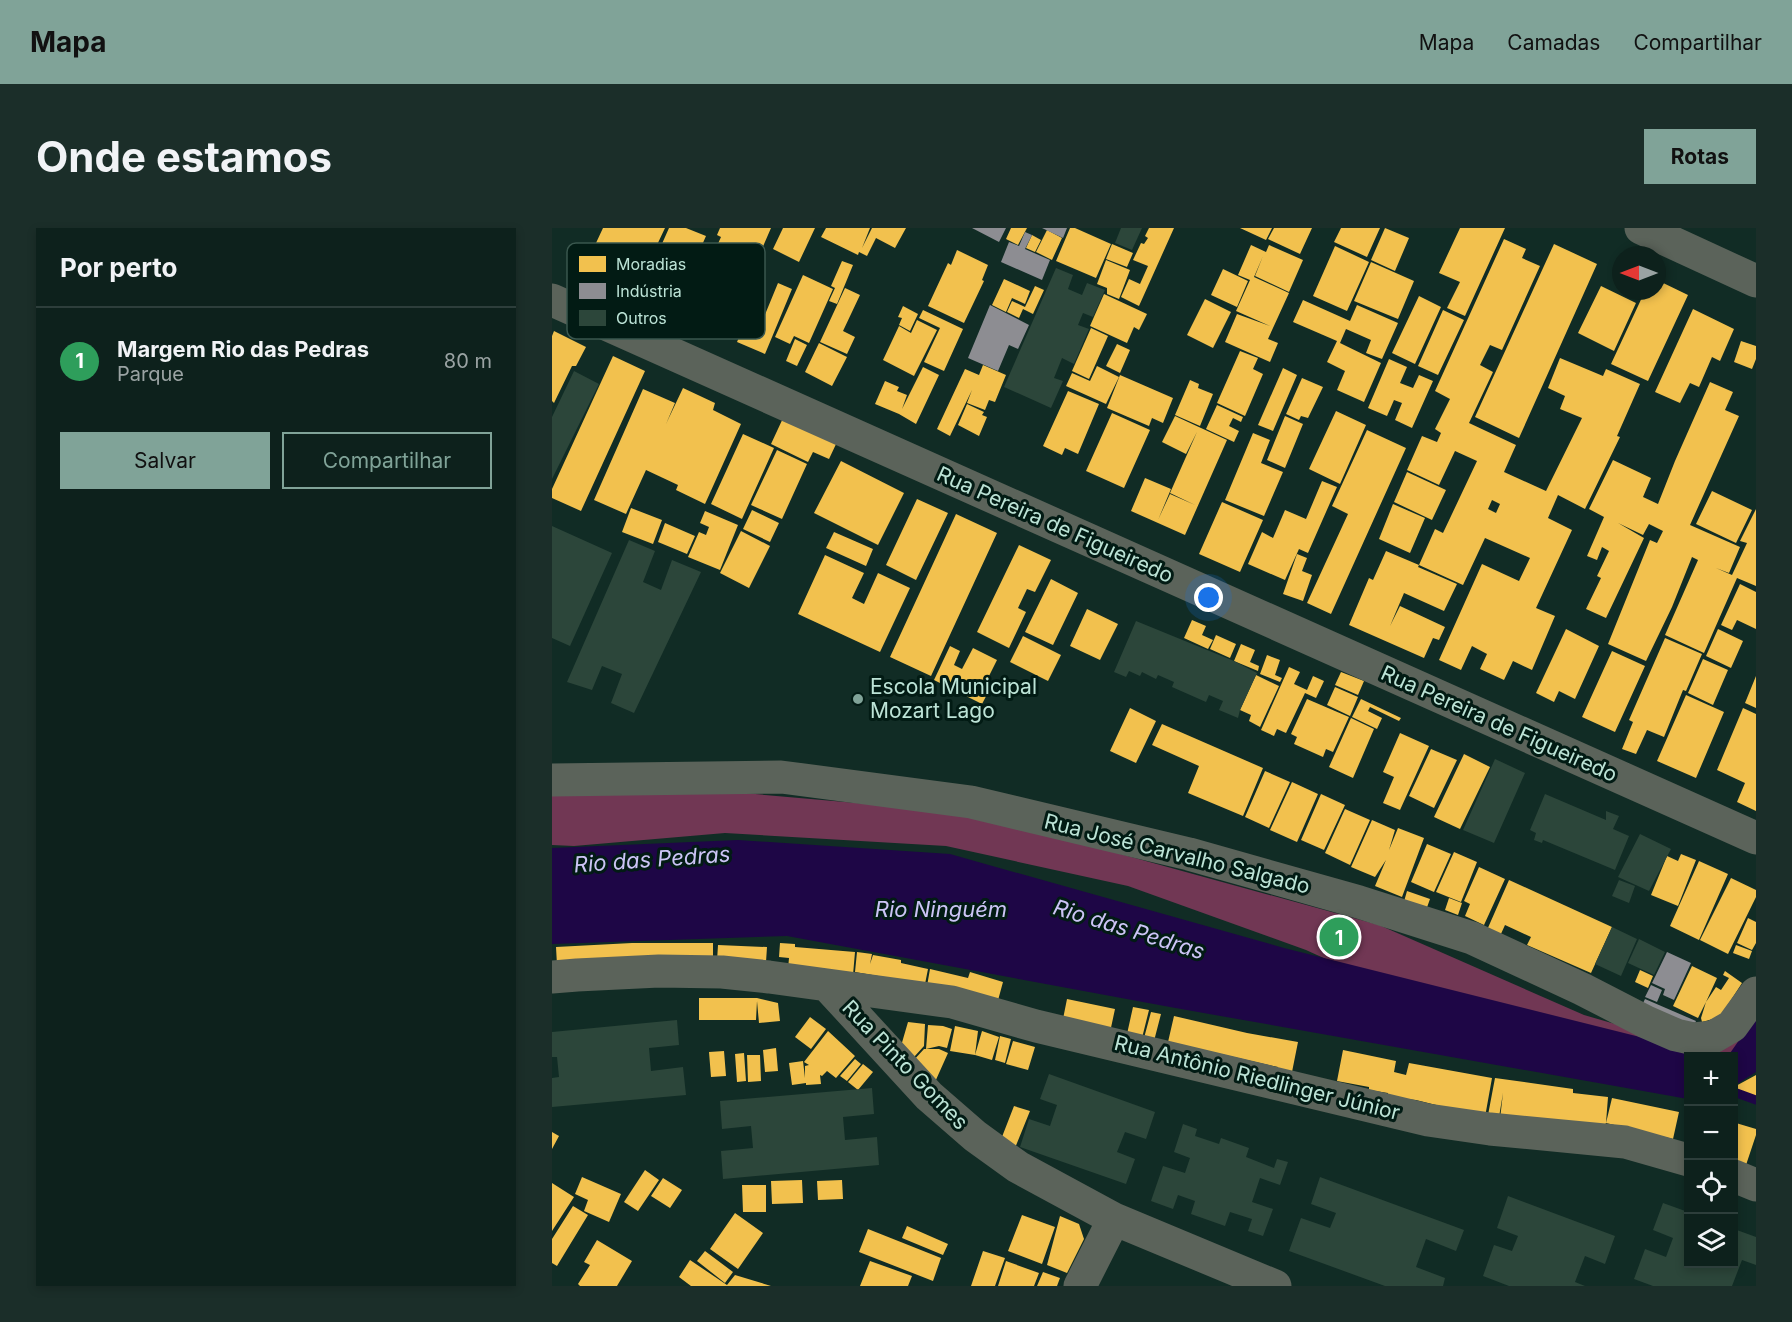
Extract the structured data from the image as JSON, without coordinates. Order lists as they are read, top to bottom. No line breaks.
{"streets":{"street":["Rua Pereira de Figueiredo","Rua José Carvalho Salgado","Rua Pinto Gomes","Rua Antônio Riedlinger Júnior"]},"crossings":[["Rua Pinto Gomes","Rua Antônio Riedlinger Júnior"]],"water":["Rio das Pedras","Rio Ninguém"],"places":["Escola Municipal Mozart Lago"],"legend":["Moradias","Indústria","Outros"],"north":"left","page":{"header":"Mapa","nav":["Mapa","Camadas","Compartilhar"],"buttons":["Rotas",["Salvar","Compartilhar"]],"title":"Onde estamos","heading":"Por perto","list":[{"mark":"1","name":"Margem Rio das Pedras","note":"Parque","value":"80 m"}],"pins":"1","map_buttons":["+","−"]}}
